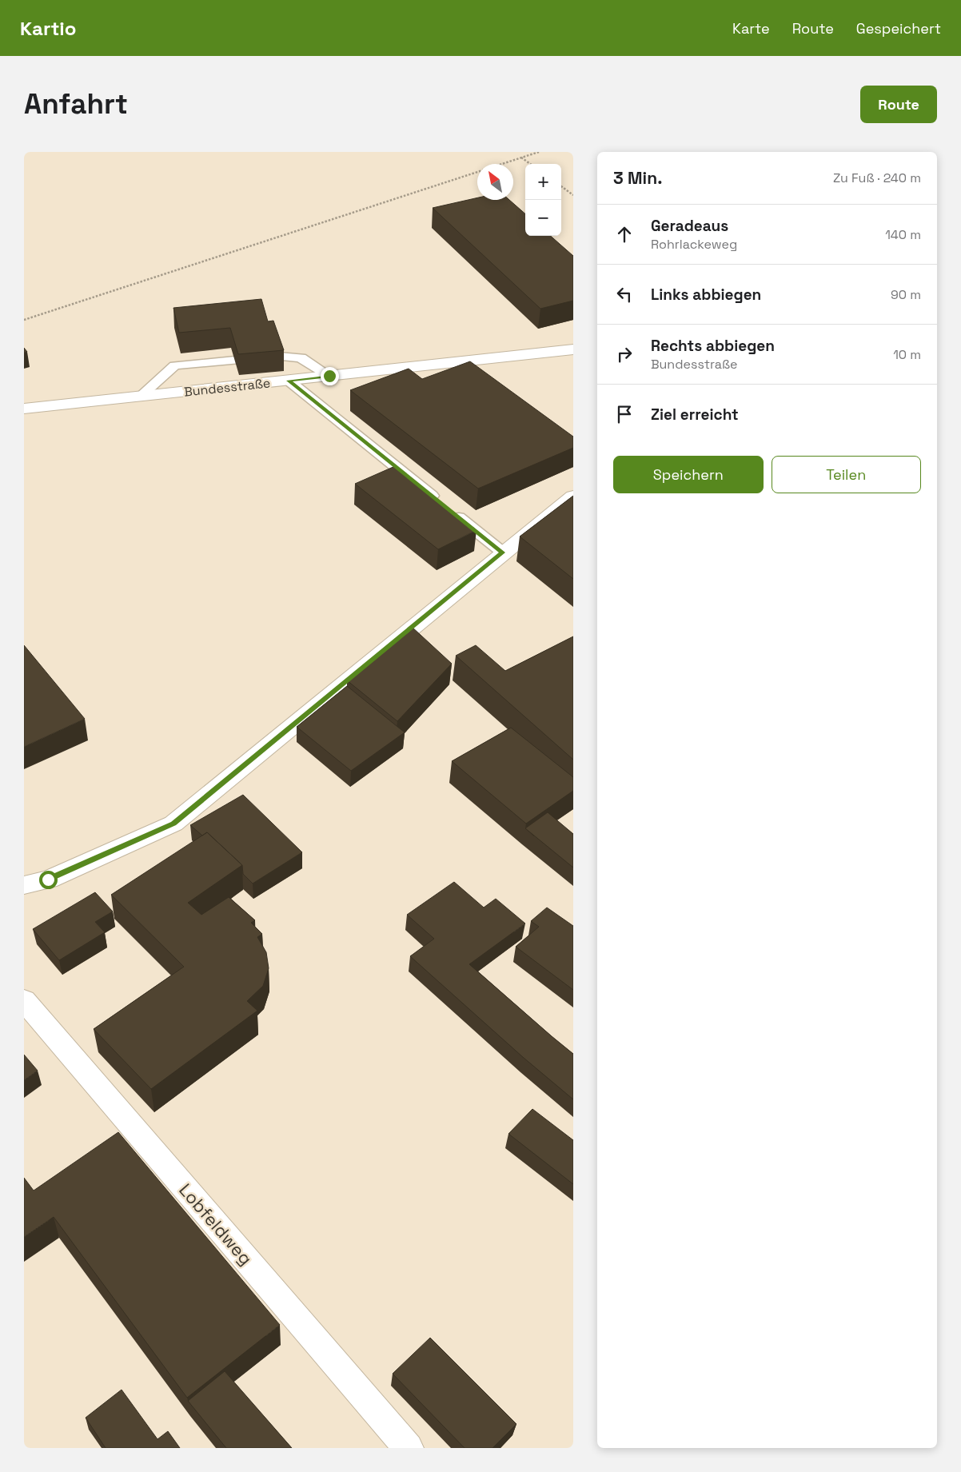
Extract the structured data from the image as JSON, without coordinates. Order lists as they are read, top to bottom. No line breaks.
{"streets":{"street":["Bundesstraße","Lobfeldweg"]},"north":"top left","page":{"header":"Kartio","nav":["Karte","Route","Gespeichert"],"buttons":["Route",["Speichern","Teilen"]],"title":"Anfahrt","heading":["3 Min.","Zu Fuß · 240 m"],"map_buttons":["+","−"],"list":[["Geradeaus","Rohrlackeweg","140 m"],["Links abbiegen","90 m"],["Rechts abbiegen","Bundesstraße","10 m"],"Ziel erreicht"]}}
